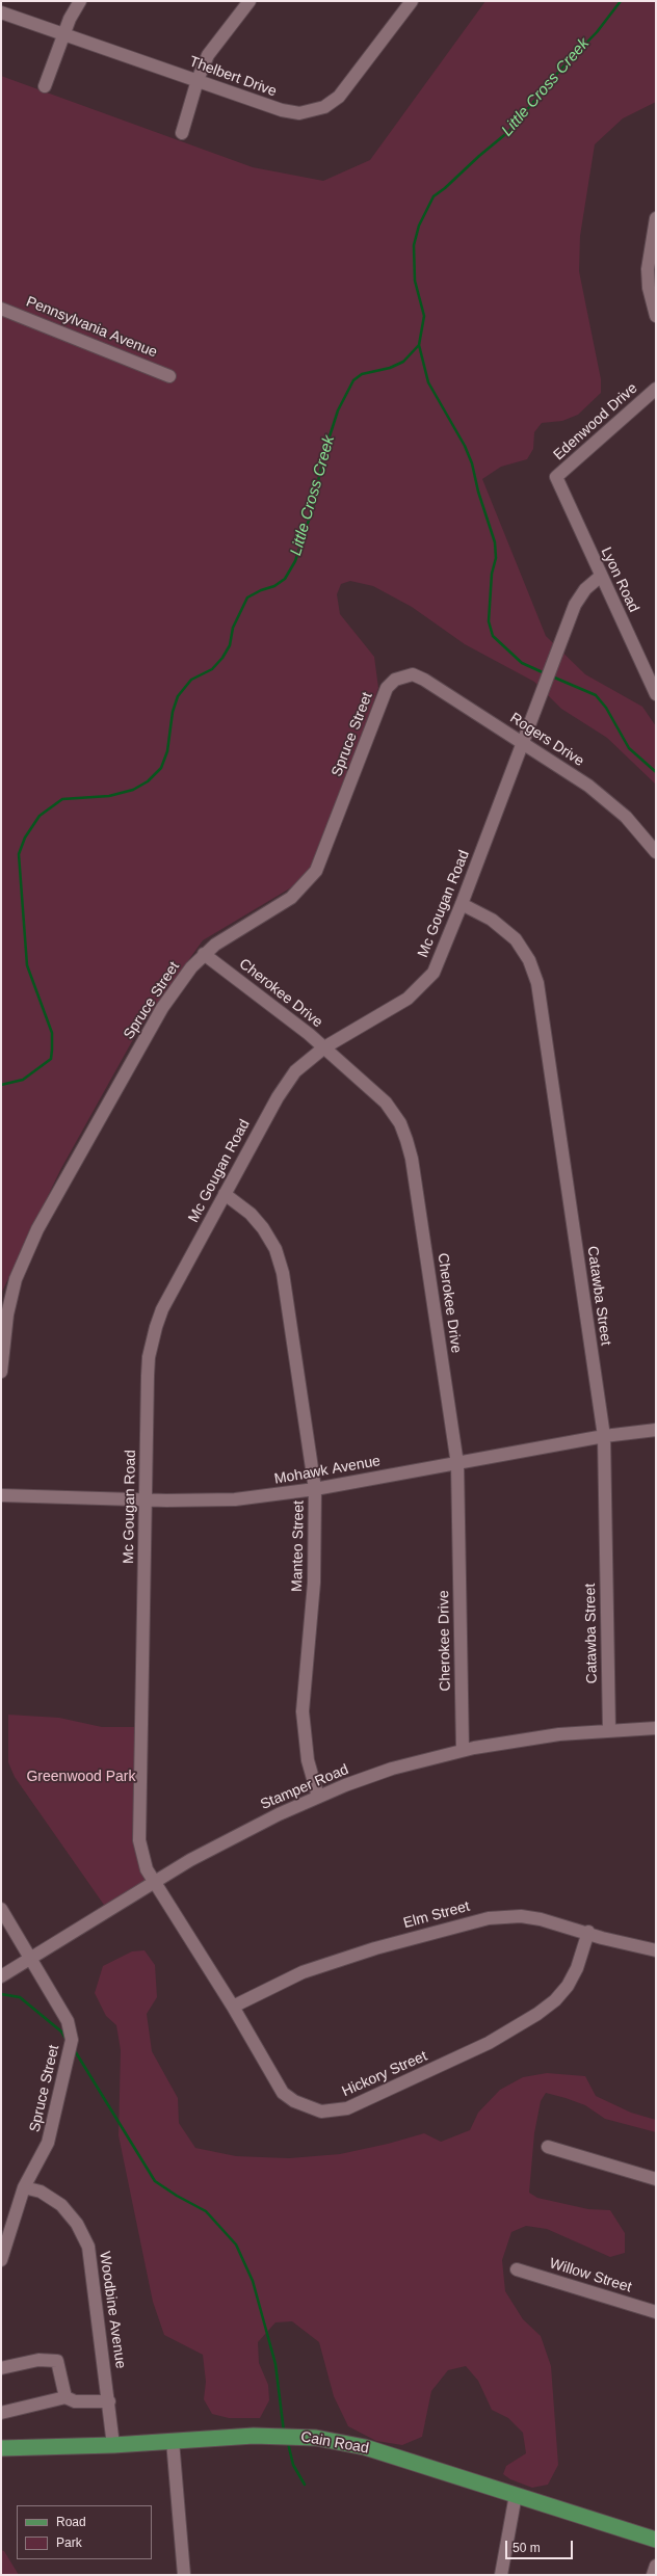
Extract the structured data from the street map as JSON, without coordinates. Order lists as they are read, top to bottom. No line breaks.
{"streets":{"main road":["Cain Road"],"street":["Thelbert Drive","Pennsylvania Avenue","Edenwood Drive","Lyon Road","Spruce Street","Rogers Drive","Mc Gougan Road","Cherokee Drive","Catawba Street","Mohawk Avenue","Manteo Street","Stamper Road","Elm Street","Hickory Street","Willow Street","Woodbine Avenue"]},"crossings":[["Edenwood Drive","Lyon Road"],["Lyon Road","Mc Gougan Road"],["Spruce Street","Rogers Drive"],["Spruce Street","Cherokee Drive"],["Spruce Street","Stamper Road"],["Spruce Street","Woodbine Avenue"],["Rogers Drive","Mc Gougan Road"],["Mc Gougan Road","Cherokee Drive"],["Mc Gougan Road","Catawba Street"],["Mc Gougan Road","Mohawk Avenue"],["Mc Gougan Road","Manteo Street"],["Mc Gougan Road","Stamper Road"],["Mc Gougan Road","Hickory Street"],["Cherokee Drive","Mohawk Avenue"],["Cherokee Drive","Stamper Road"],["Catawba Street","Mohawk Avenue"],["Catawba Street","Stamper Road"],["Mohawk Avenue","Manteo Street"],["Manteo Street","Stamper Road"],["Stamper Road","Hickory Street"],["Elm Street","Hickory Street"],["Woodbine Avenue","Cain Road"]],"water":["Little Cross Creek"],"parks":["Greenwood Park"],"legend":["Road","Park"],"scale_bar":"50 m"}
